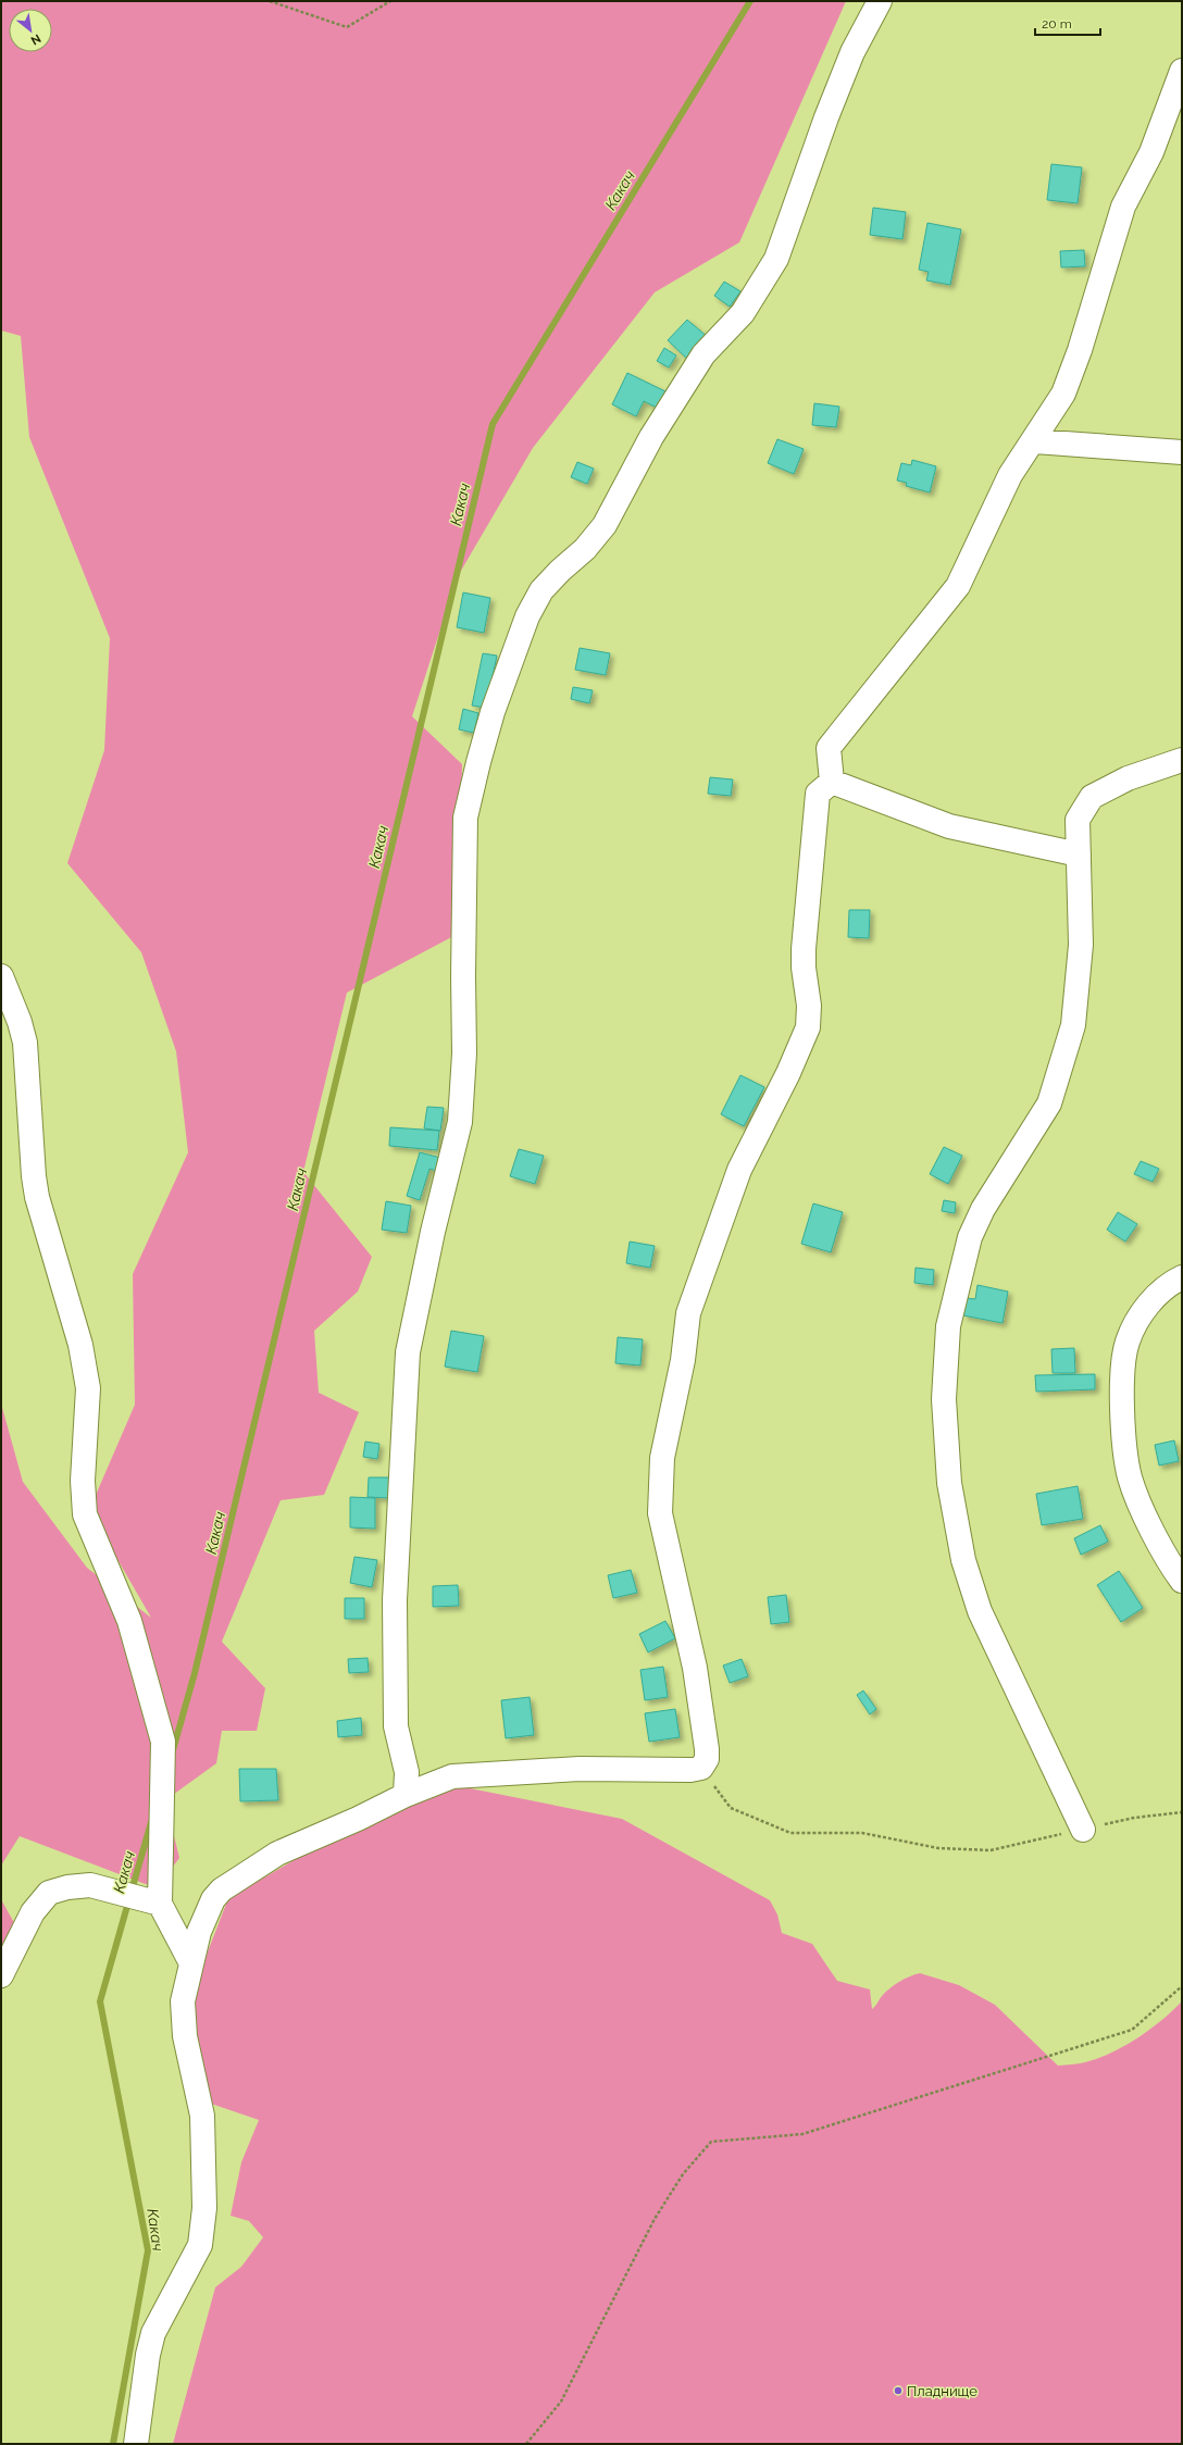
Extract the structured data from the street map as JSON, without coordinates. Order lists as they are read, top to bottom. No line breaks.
{"water":["Какач"],"places":["Пладнище"],"scale_bar":"20 m","north":"bottom right"}
